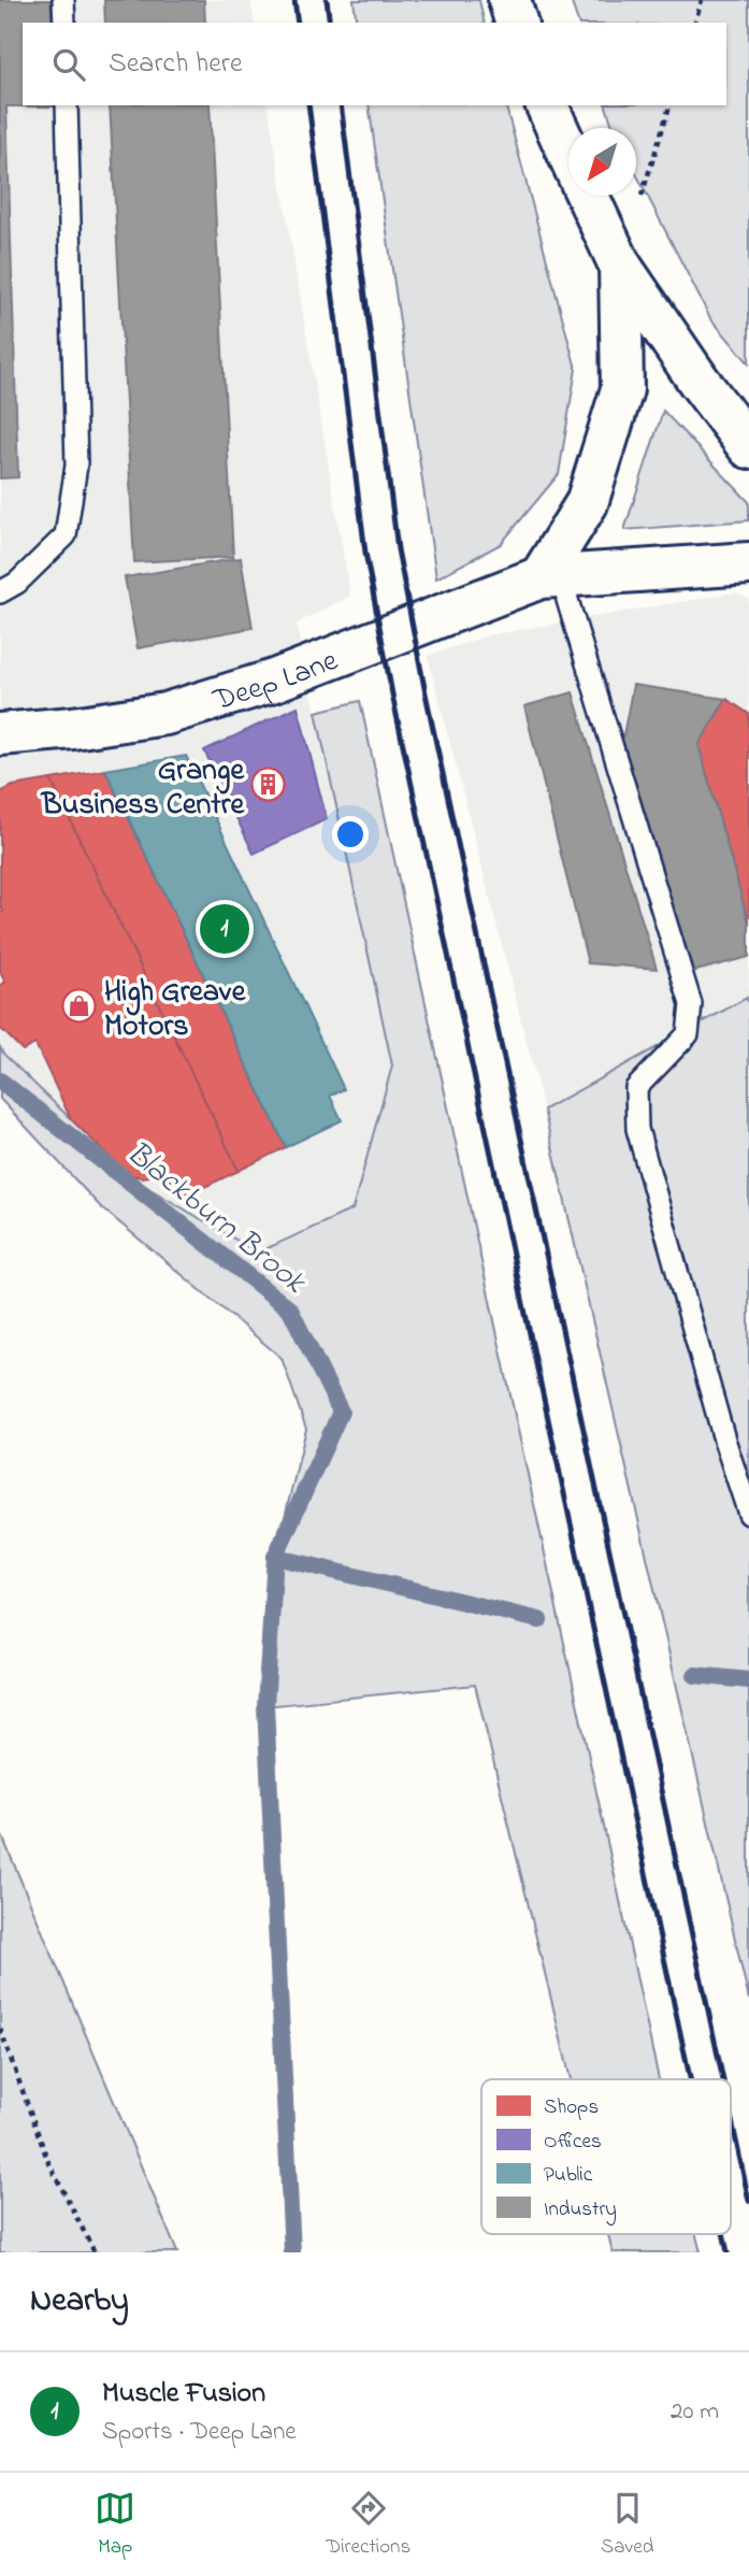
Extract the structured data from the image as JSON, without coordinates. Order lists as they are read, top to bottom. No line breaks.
{"streets":{"street":["Deep Lane"]},"water":["Blackburn Brook"],"places":{"building":["Grange Business Centre"],"shop":["High Greave Motors"]},"legend":["Shops","Offices","Public","Industry"],"north":"bottom left","page":{"search":"Search here","pins":"1","heading":"Nearby","list":[{"mark":"1","name":"Muscle Fusion","note":"Sports · Deep Lane","value":"20 m"}],"nav":["Map","Directions","Saved"]}}
